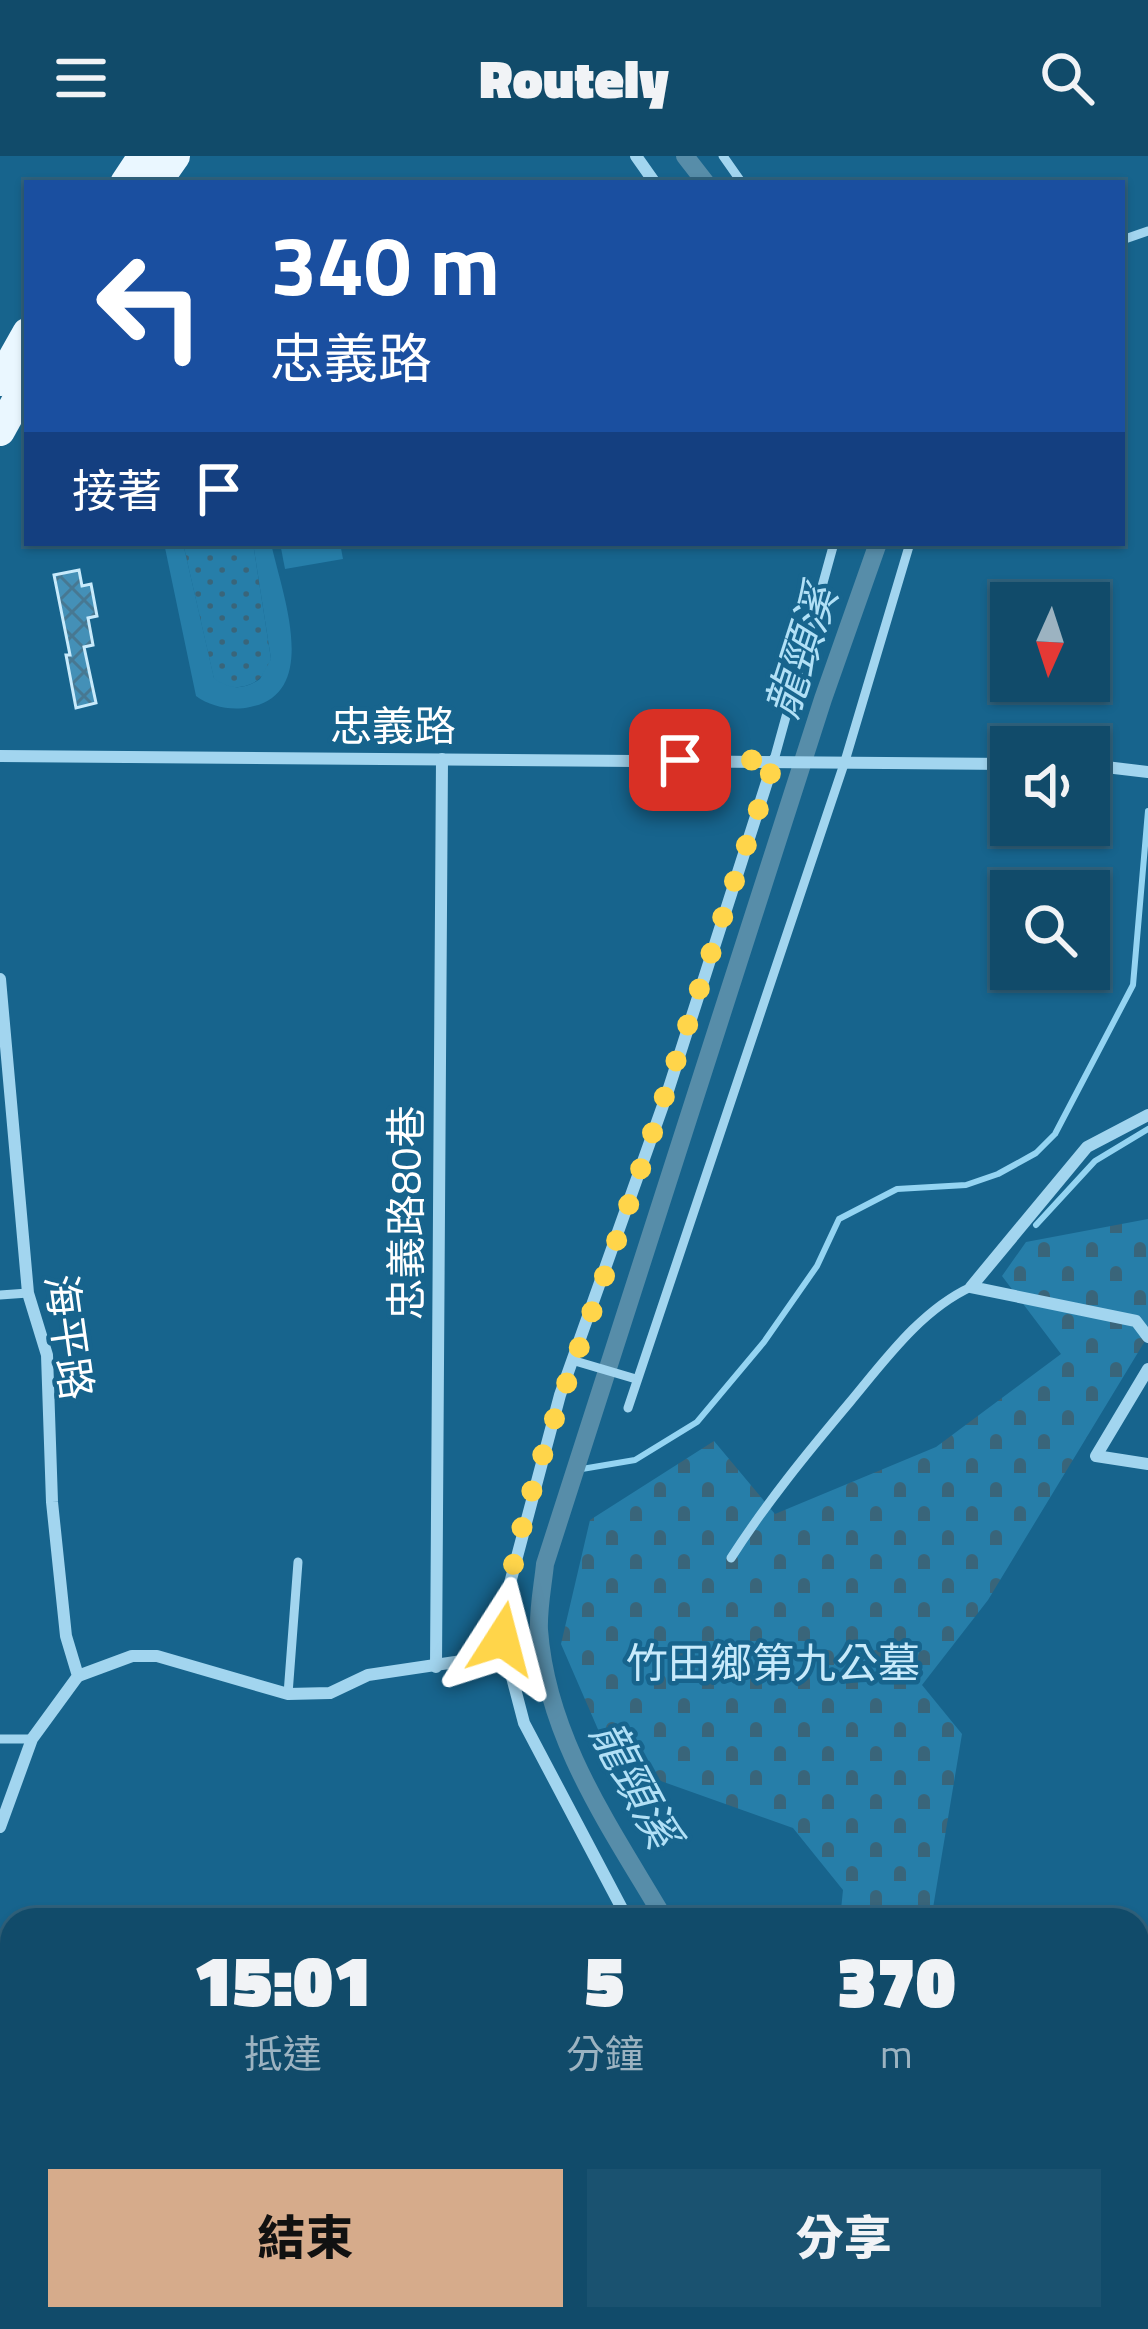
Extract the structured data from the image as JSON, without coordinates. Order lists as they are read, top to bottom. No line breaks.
{"streets":{"street":["忠義路","忠義路80巷","海平路"]},"crossings":[["忠義路","忠義路80巷"]],"water":["龍頸溪"],"parks":["竹田鄉第九公墓"],"north":"bottom","page":{"header":"Routely","turn":["340 m","忠義路"],"then":"接著","eta":["15:01","抵達","5","分鐘","370","m"],"buttons":["結束","分享"]}}
